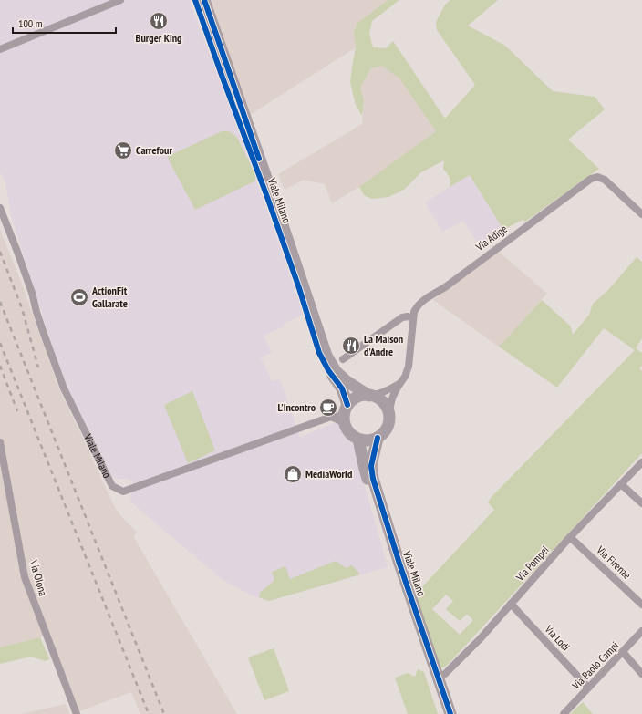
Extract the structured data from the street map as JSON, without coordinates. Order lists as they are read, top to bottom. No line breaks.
{"streets":{"main road":["Viale Milano"],"street":["Via Adige","Via Firenze","Via Pompei","Via Olona","Via Lodi","Via Paolo Campi"]},"crossings":[["Viale Milano","Via Adige"],["Viale Milano","Via Pompei"],["Via Firenze","Via Pompei"],["Via Pompei","Via Lodi"],["Via Lodi","Via Paolo Campi"]],"places":{"restaurant":["Burger King","La Maison d'Andre"],"supermarket":["Carrefour"],"sports":["ActionFit Gallarate"],"cafe":["L'Incontro"],"shop":["MediaWorld"]},"scale_bar":"100 m"}
